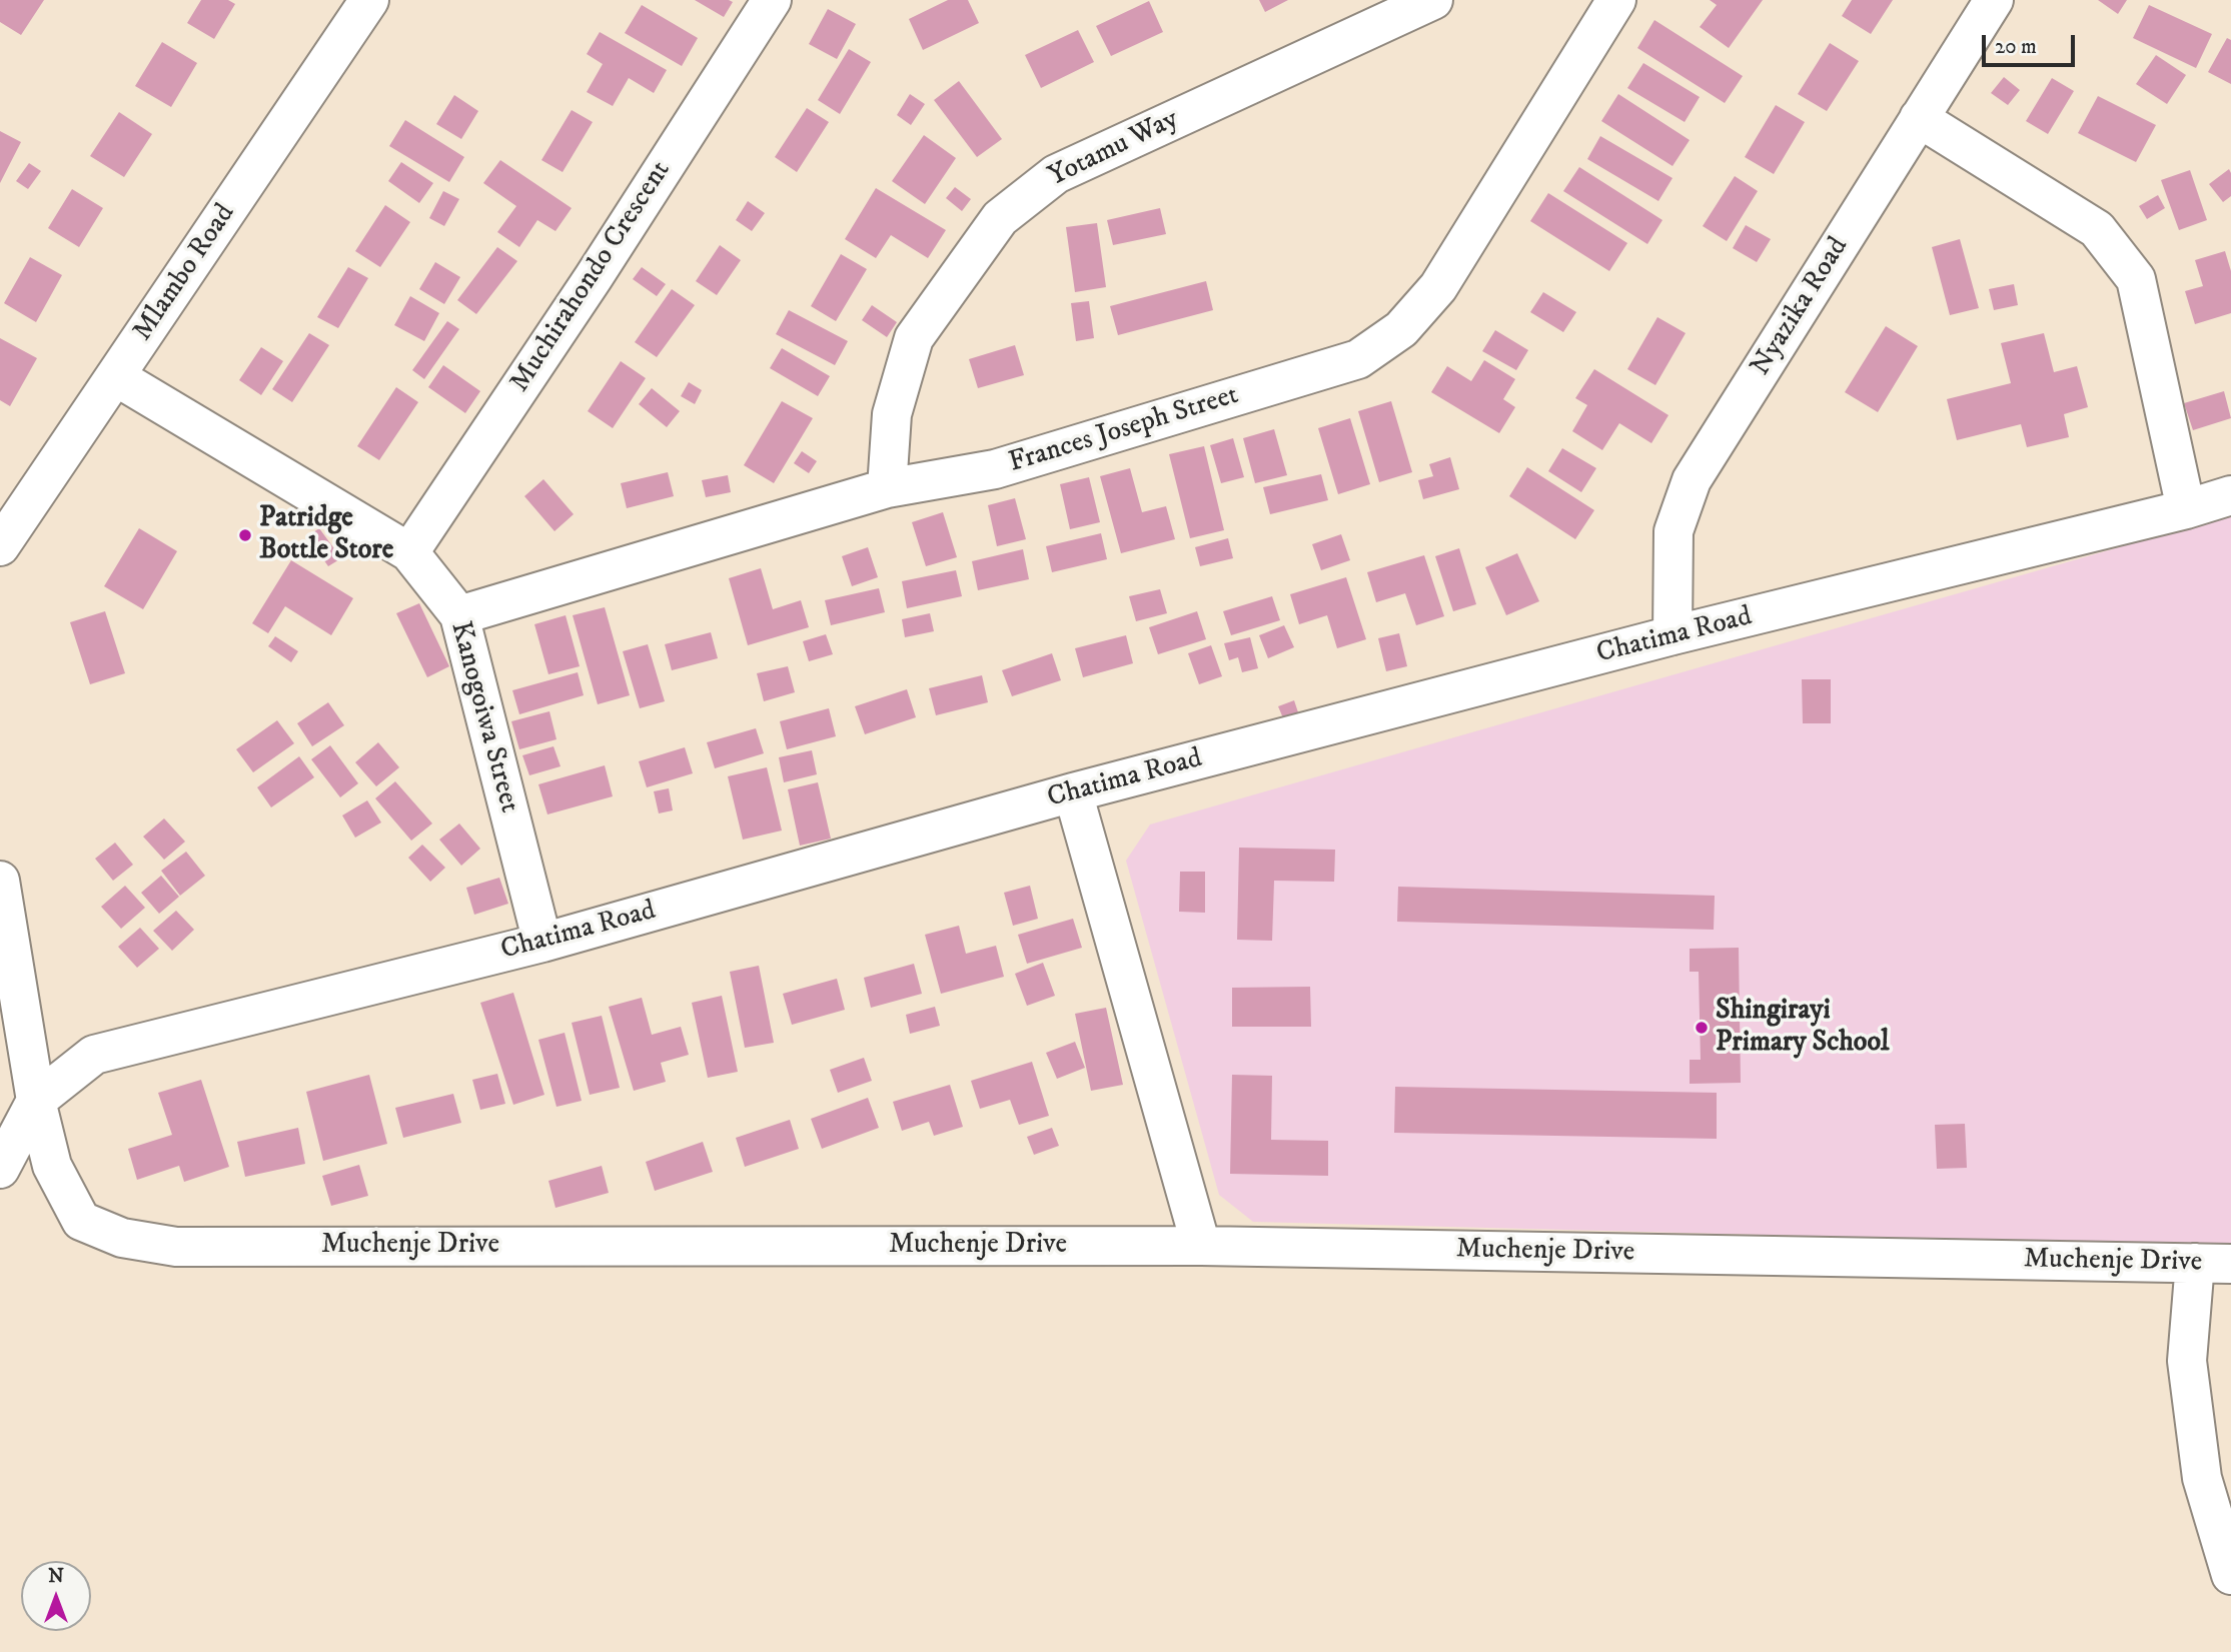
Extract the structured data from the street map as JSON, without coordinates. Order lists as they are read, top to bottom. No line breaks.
{"streets":{"street":["Yotamu Way","Mlambo Road","Muchirahondo Crescent","Nyazika Road","Frances Joseph Street","Chatima Road","Kanogoiwa Street","Muchenje Drive"]},"crossings":[["Yotamu Way","Frances Joseph Street"],["Mlambo Road","Kanogoiwa Street"],["Muchirahondo Crescent","Kanogoiwa Street"],["Nyazika Road","Chatima Road"],["Frances Joseph Street","Kanogoiwa Street"],["Chatima Road","Kanogoiwa Street"],["Chatima Road","Muchenje Drive"]],"places":["Patridge Bottle Store","Shingirayi Primary School"],"scale_bar":"20 m","north":"top"}
